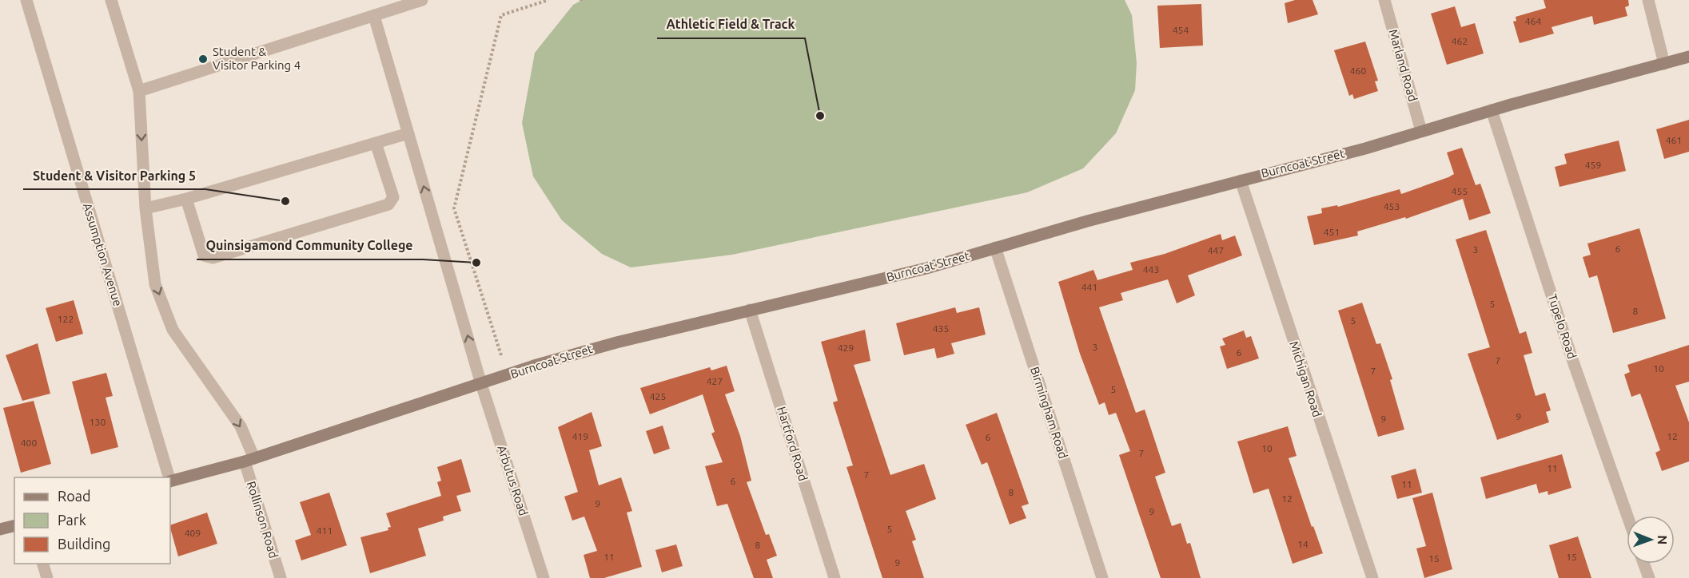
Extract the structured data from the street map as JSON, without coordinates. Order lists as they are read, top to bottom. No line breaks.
{"streets":{"main road":["Burncoat Street"],"street":["Marland Road","Assumption Avenue","Tupelo Road","Michigan Road","Birmingham Road","Hartford Road","Arbutus Road","Rollinson Road"]},"crossings":[["Marland Road","Burncoat Street"],["Burncoat Street","Tupelo Road"],["Burncoat Street","Michigan Road"],["Burncoat Street","Birmingham Road"],["Burncoat Street","Hartford Road"],["Burncoat Street","Arbutus Road"],["Burncoat Street","Rollinson Road"]],"one_way":["Arbutus Road","Rollinson Road"],"places":["Student & Visitor Parking 4","Athletic Field & Track","Student & Visitor Parking 5","Quinsigamond Community College"],"house_numbers":["464","454","462","460","461","459","455","453","451","6","3","447","443","441","5","8","122","5","435","3","429","6","7","10","7","427","5","425","9","9","130","419","12","6","400","10","7","11","7","6","11","8","12","9","9","5","411","409","14","8","11","15","15","9"],"legend":["Road","Park","Building"],"north":"right"}
